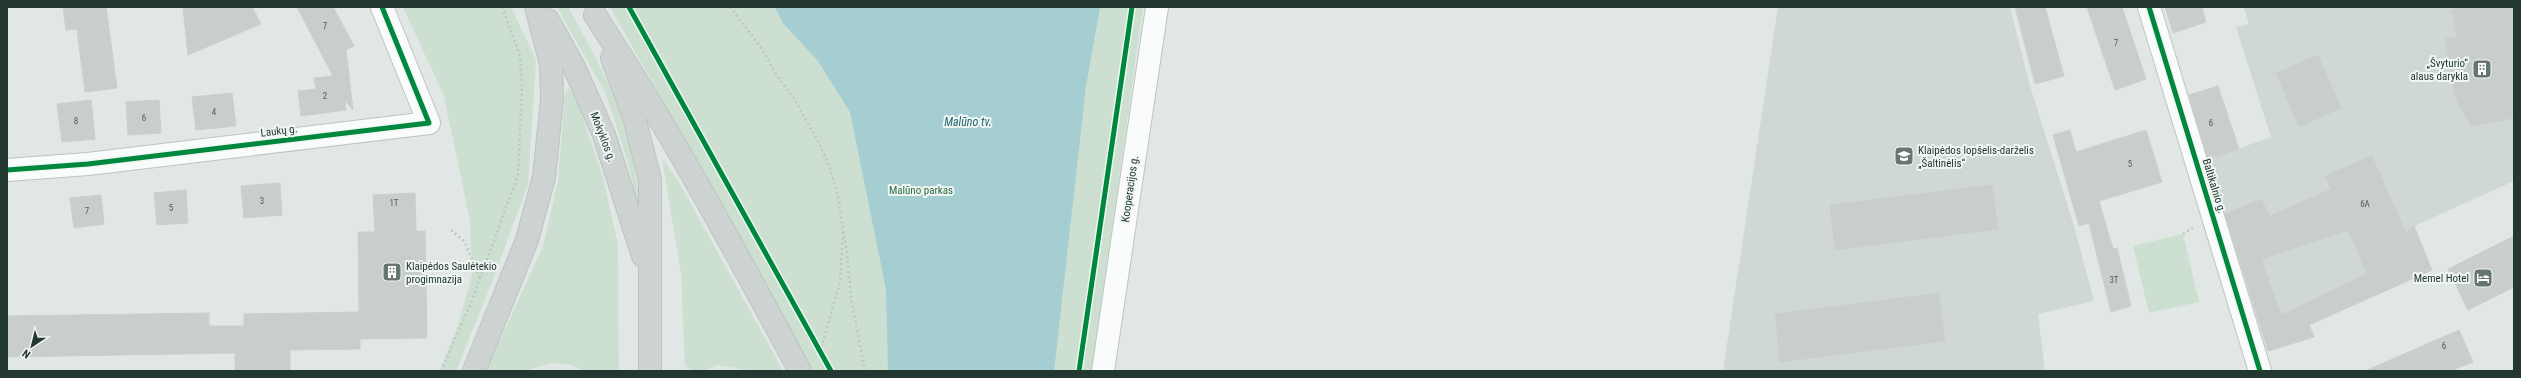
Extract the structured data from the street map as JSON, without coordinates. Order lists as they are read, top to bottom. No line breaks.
{"streets":{"main road":["Mokyklos g."],"street":["Laukų g.","Baltikalnio g.","Kooperacijos g."]},"water":["Malūno tv."],"parks":["Malūno parkas"],"places":{"building":["„Švyturio“ alaus darykla","Klaipėdos Saulėtekio progimnazija"],"school or university":["Klaipėdos lopšelis-darželis „Šaltinėlis“"],"hotel":["Memel Hotel"]},"house_numbers":["7","7","2","4","6","8","6","5","3","1T","6A","5","7","3T","6"],"north":"bottom left"}
